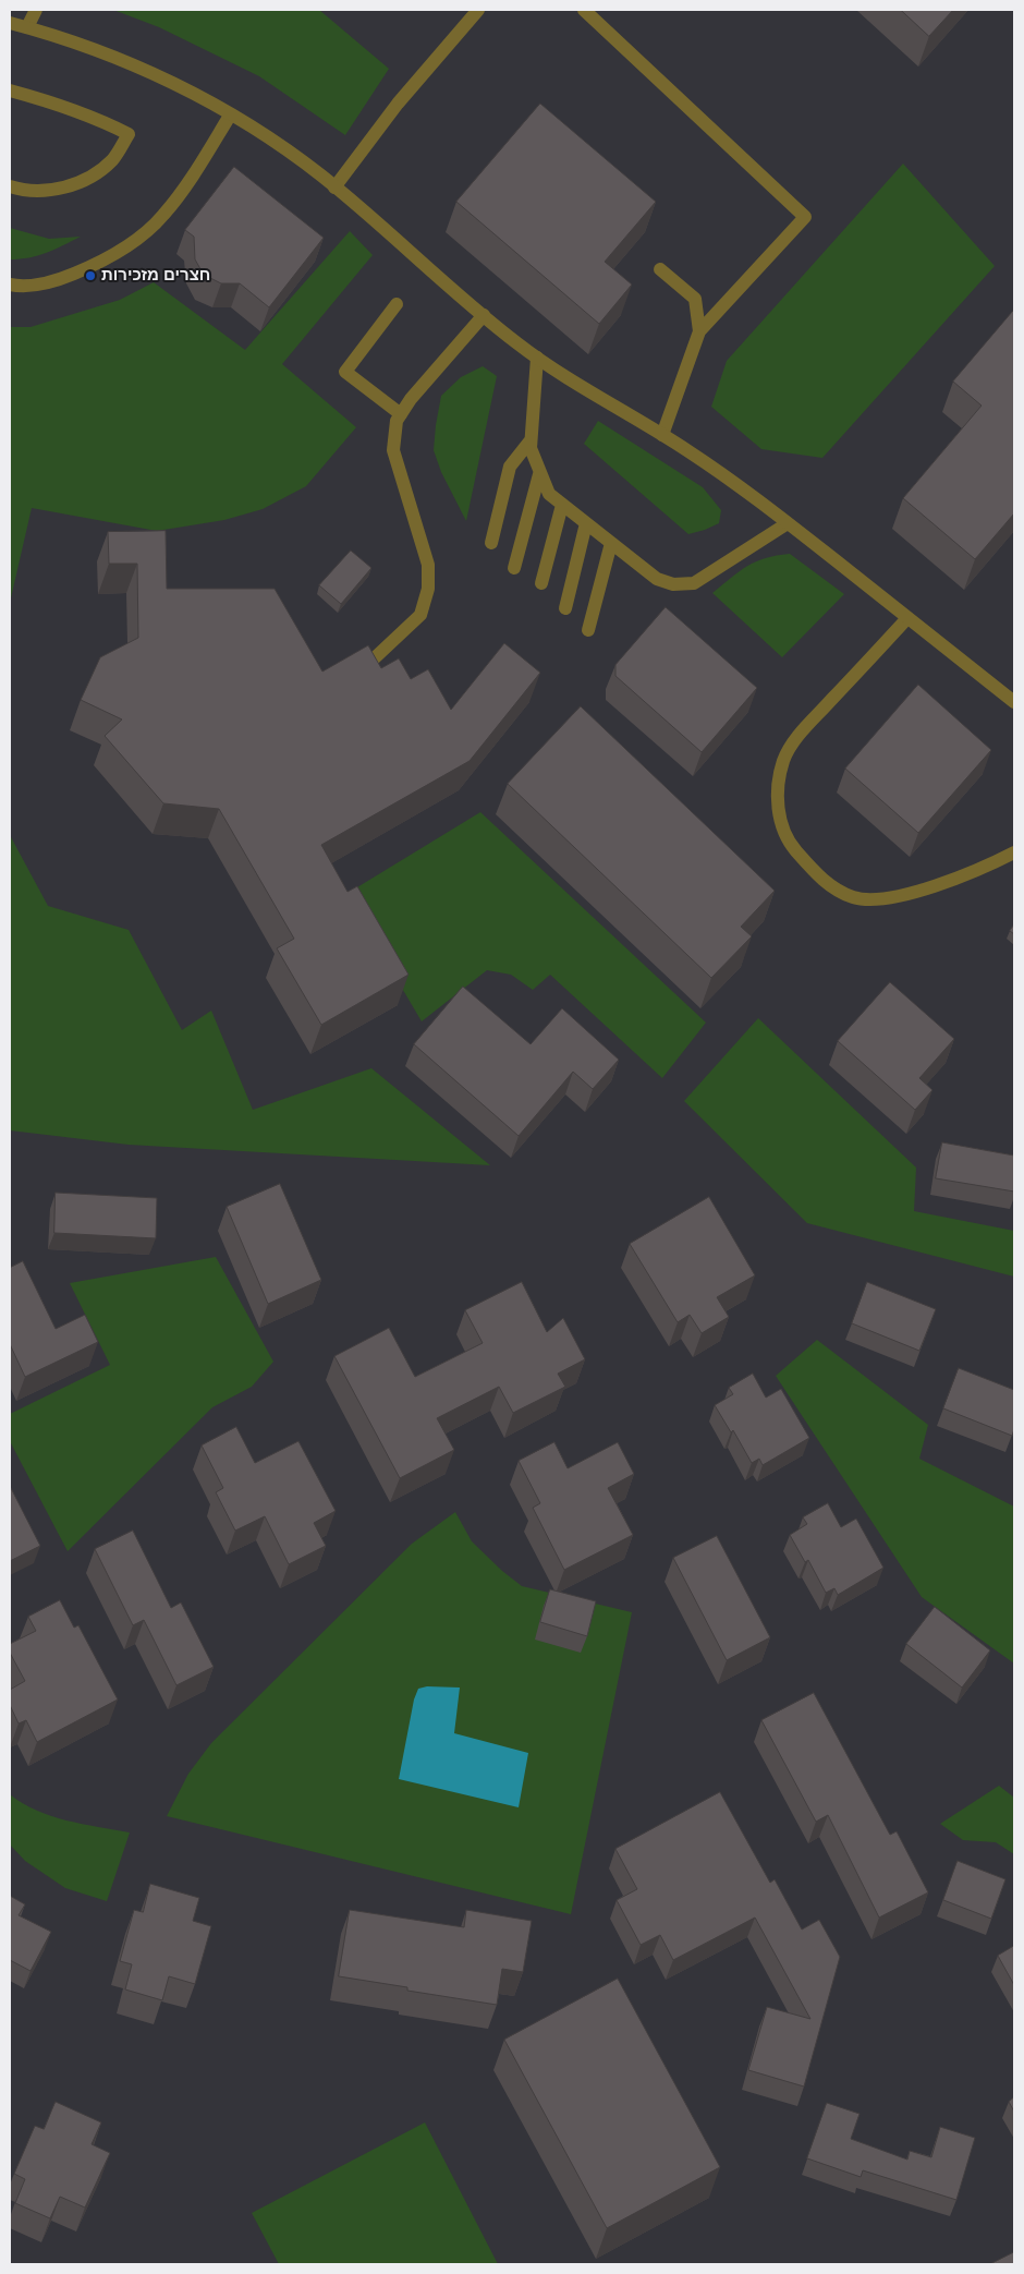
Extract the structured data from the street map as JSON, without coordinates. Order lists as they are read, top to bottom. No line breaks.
{"places":["חצרים מזכירות"]}
